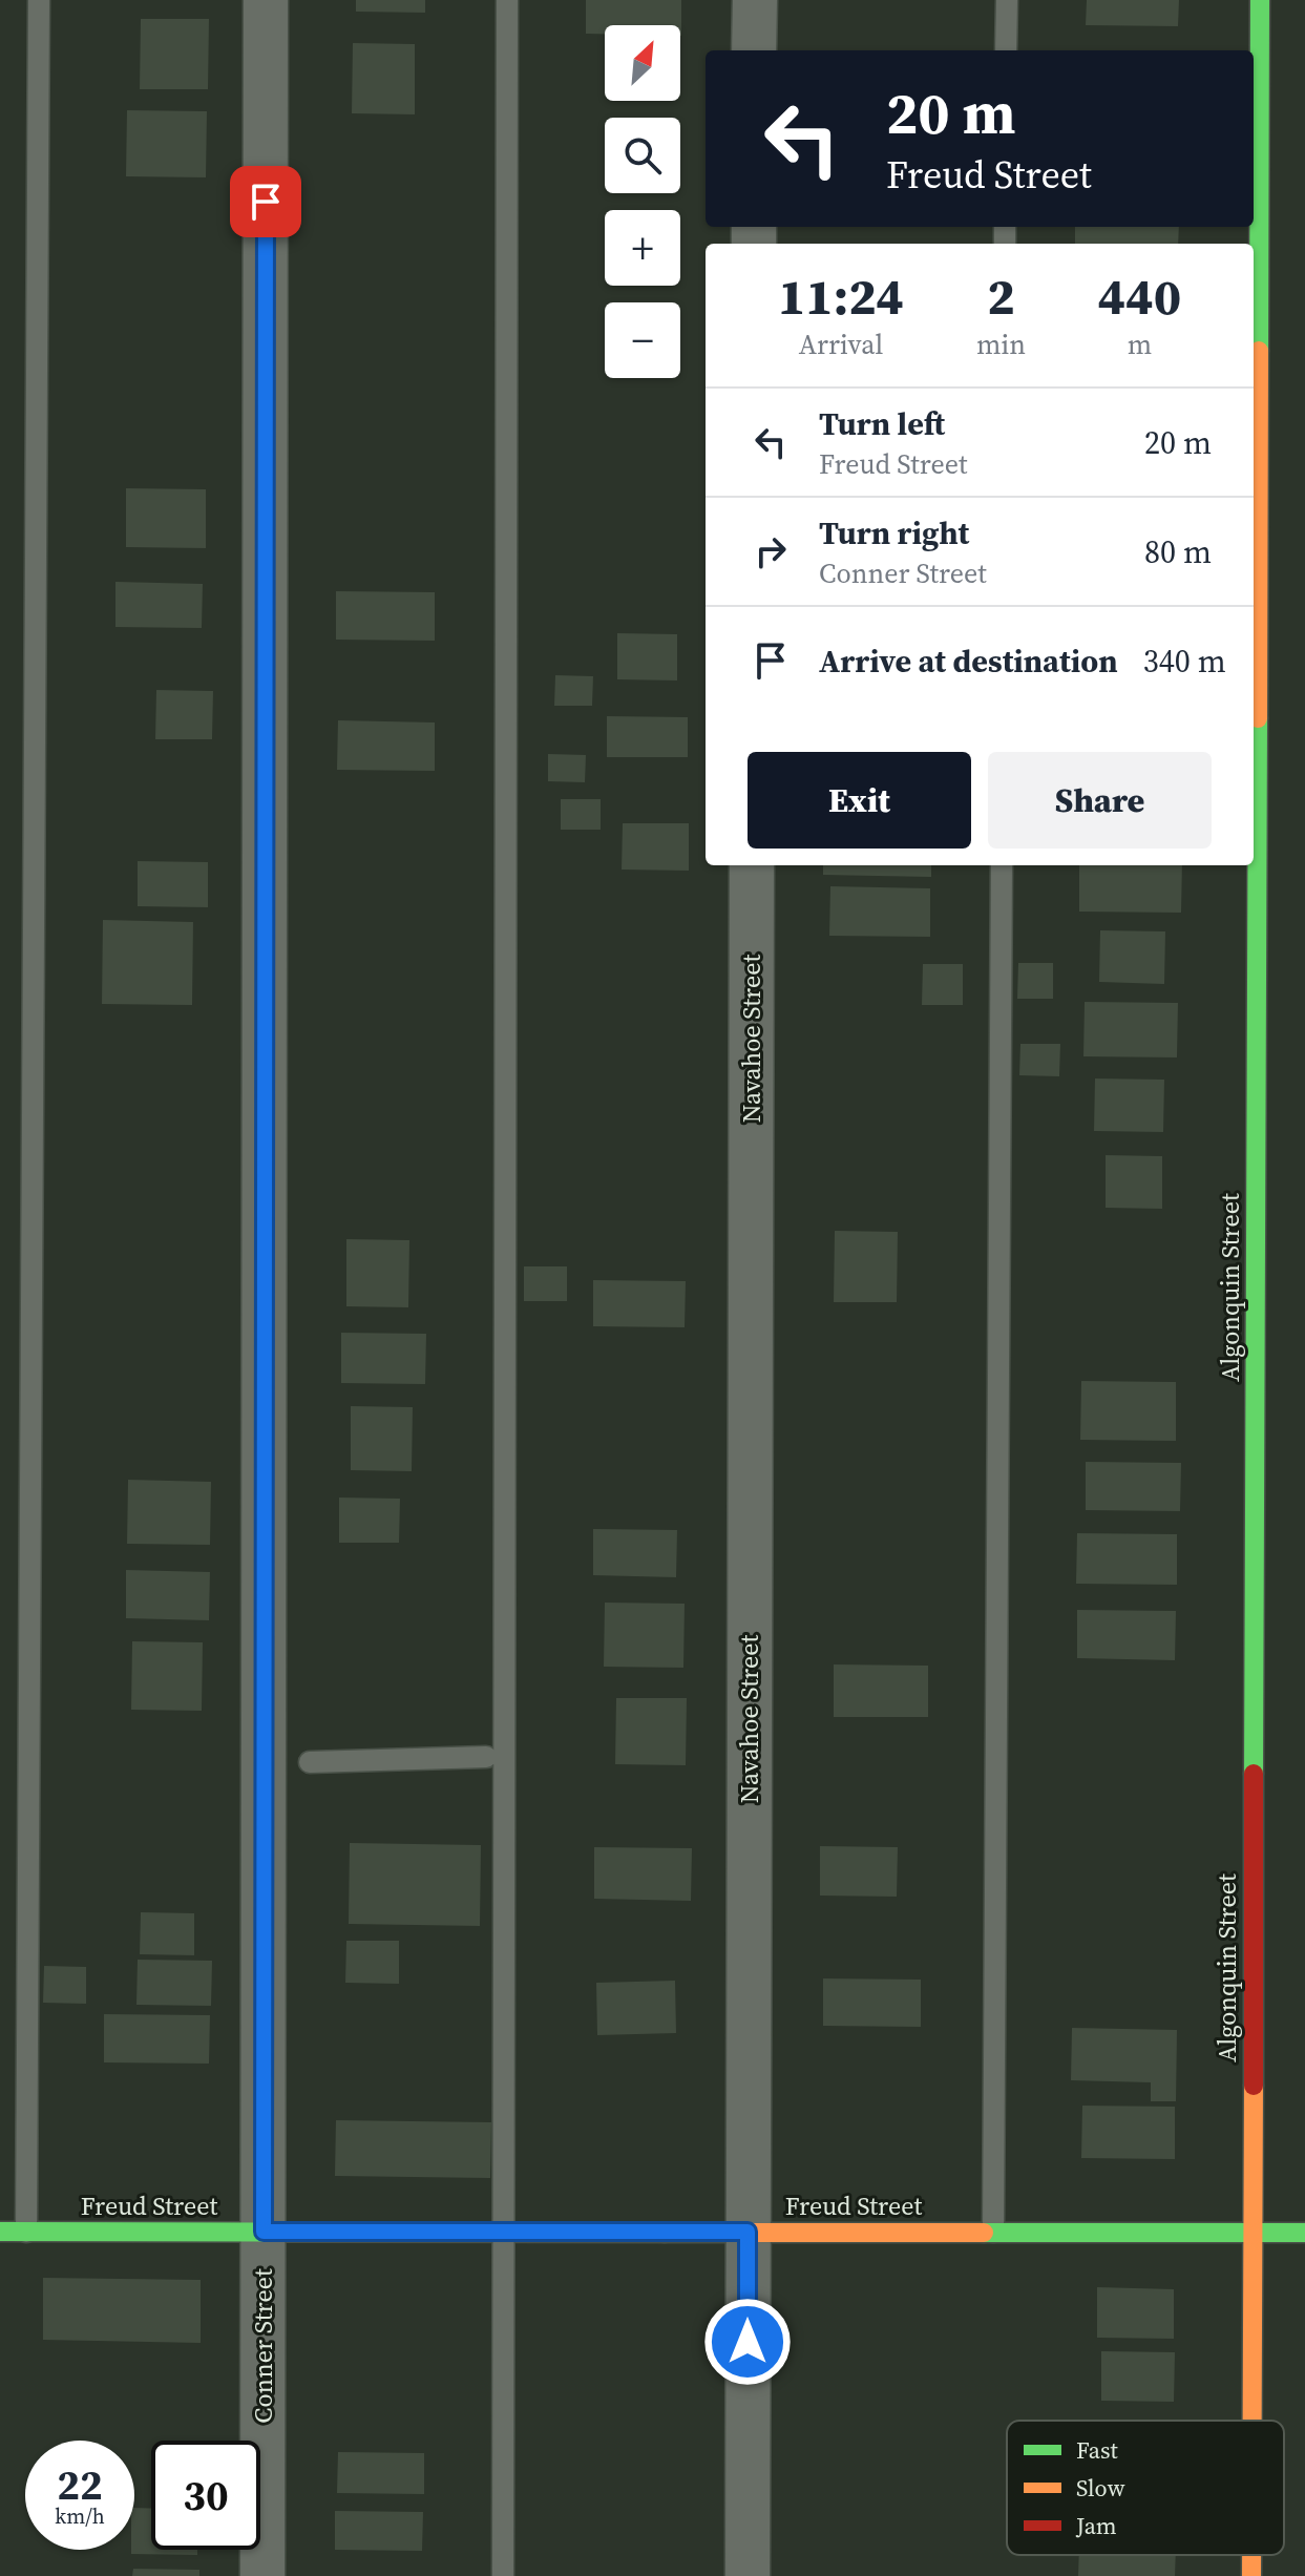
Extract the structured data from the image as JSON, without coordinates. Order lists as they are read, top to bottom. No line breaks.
{"streets":{"street":["Navahoe Street","Algonquin Street","Freud Street","Conner Street"]},"crossings":[["Navahoe Street","Freud Street"],["Algonquin Street","Freud Street"],["Freud Street","Conner Street"]],"legend":["Fast","Slow","Jam"],"north":"top right","page":{"map_buttons":["+","−"],"turn":["20 m","Freud Street"],"eta":["11:24","Arrival","2","min","440","m"],"list":[{"name":"Turn left","note":"Freud Street","value":"20 m"},{"name":"Turn right","note":"Conner Street","value":"80 m"},{"name":"Arrive at destination","value":"340 m"}],"buttons":["Exit","Share"],"speed":"22 km/h","limit":"30"}}
